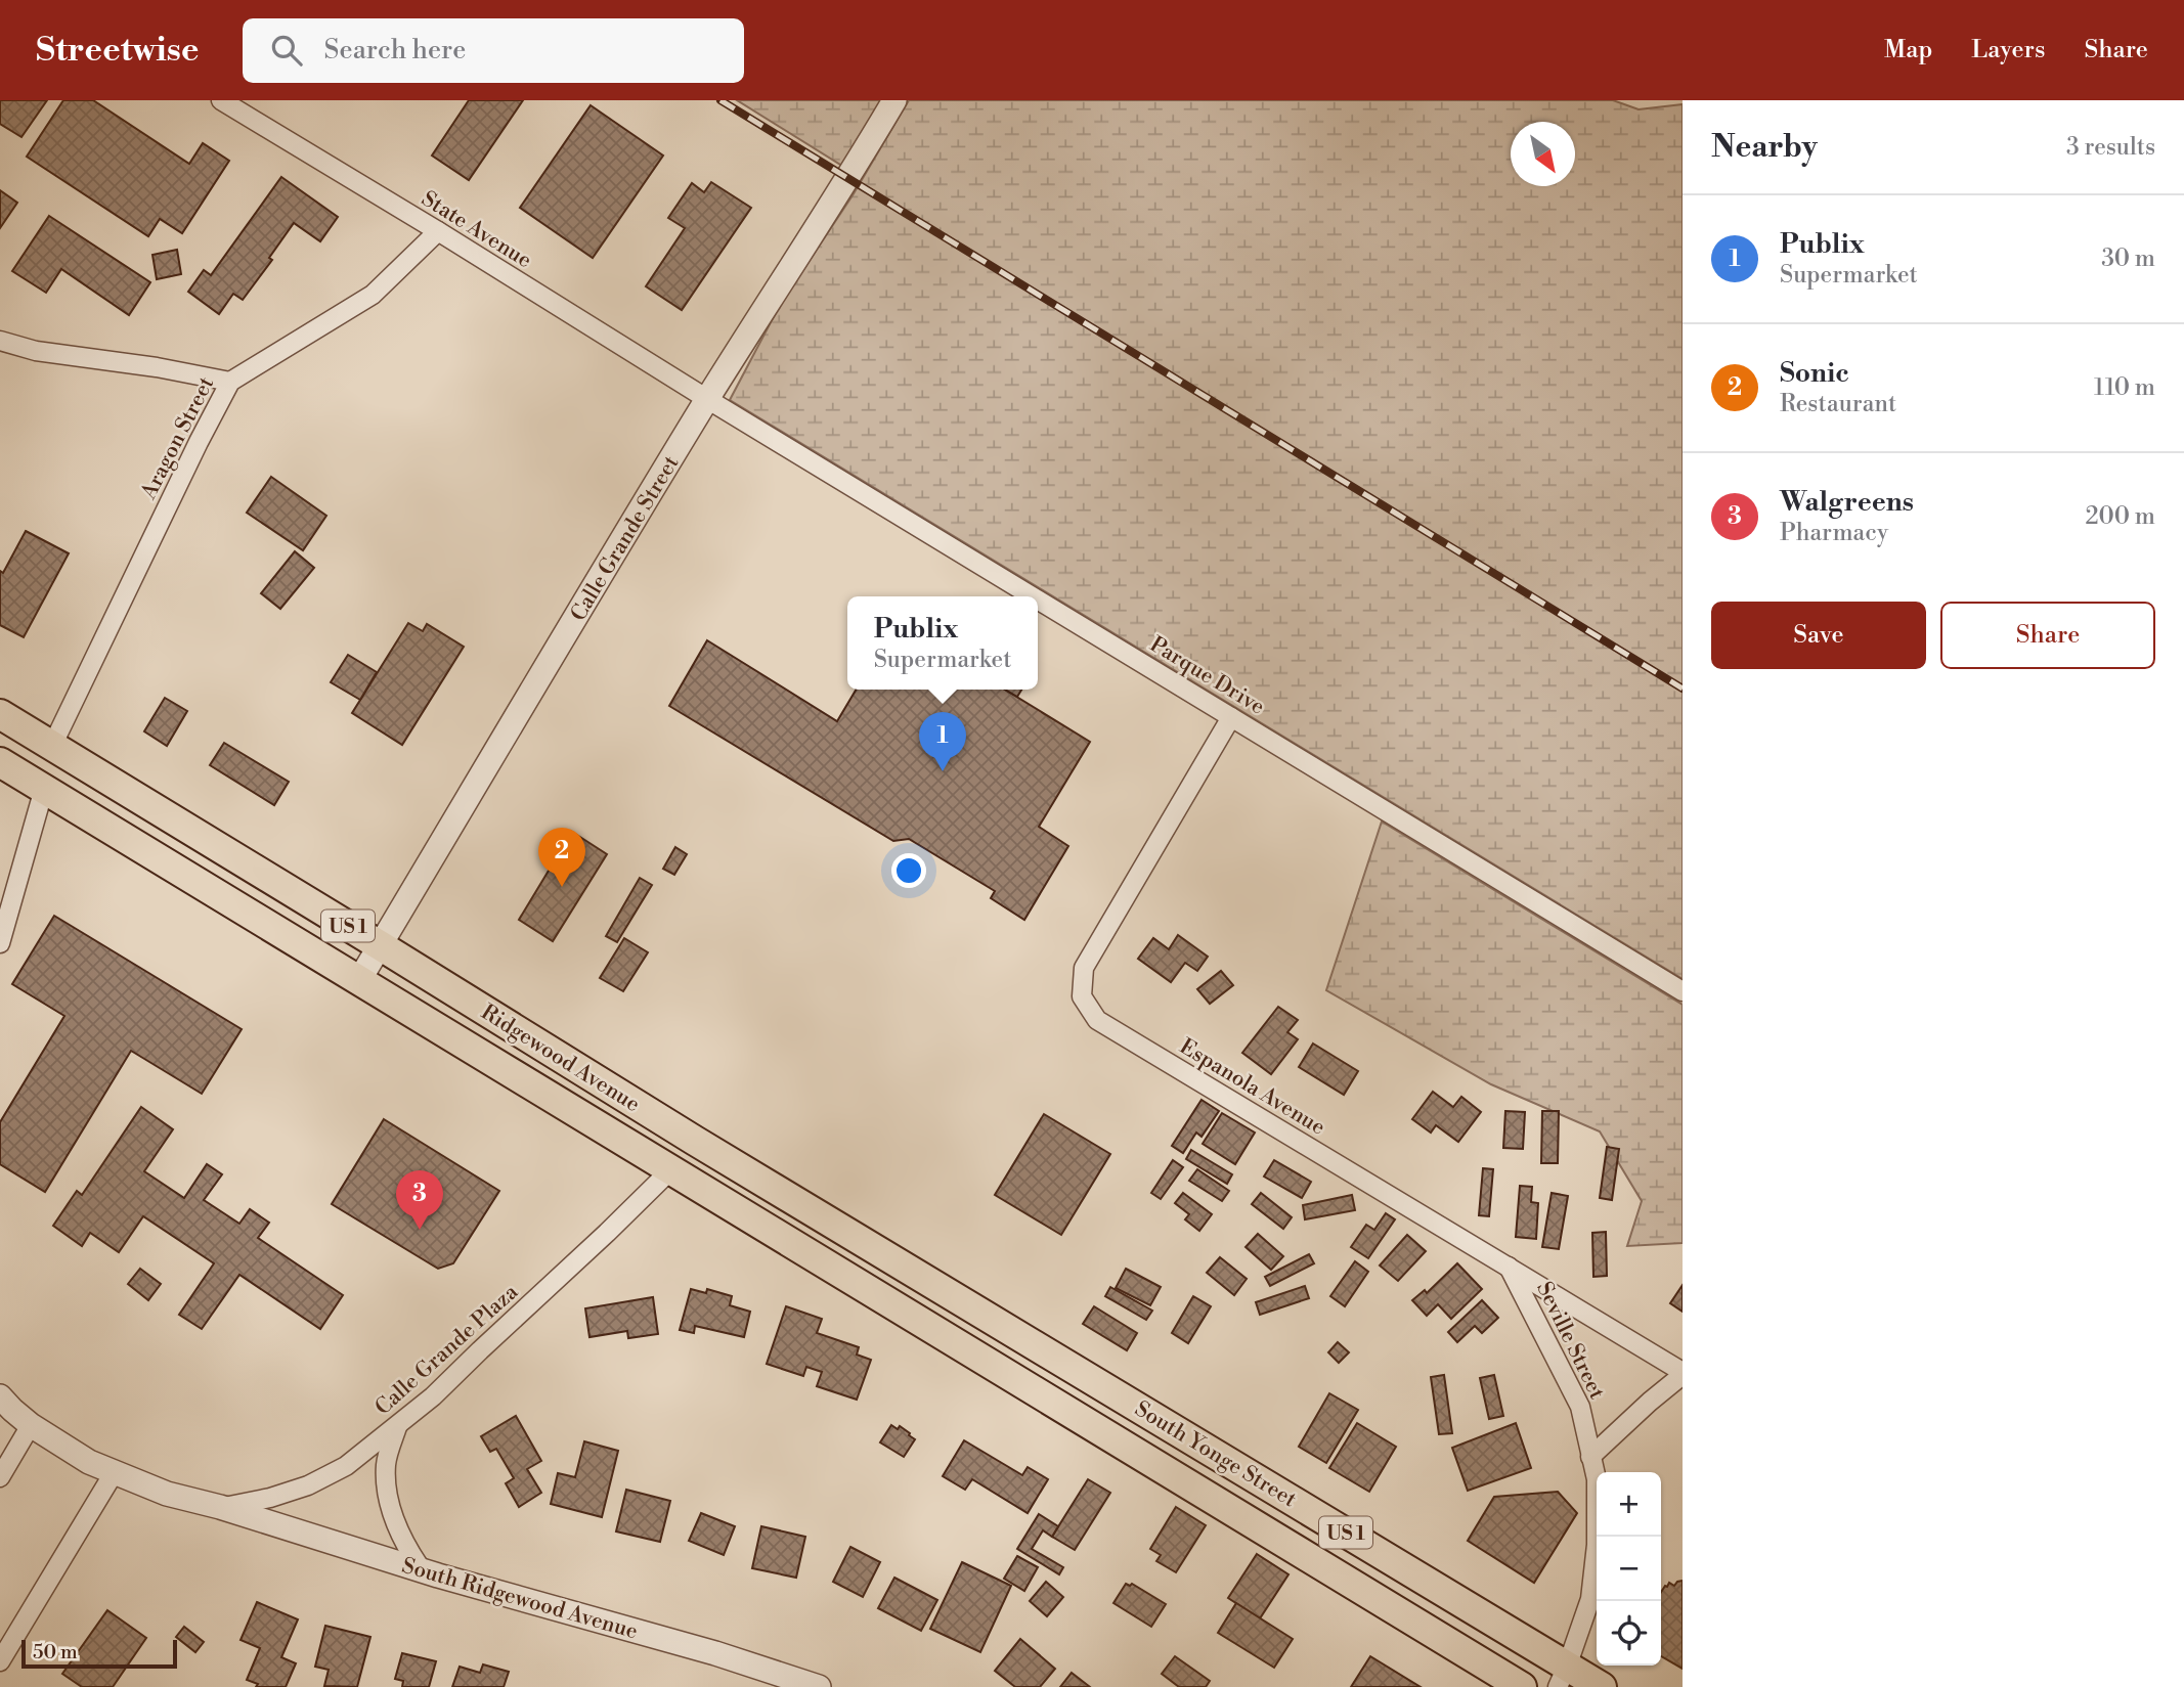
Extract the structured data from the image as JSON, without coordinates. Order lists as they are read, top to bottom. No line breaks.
{"streets":{"main road":["US 1","Ridgewood Avenue","South Yonge Street"],"street":["State Avenue","Aragon Street","Calle Grande Street","Parque Drive","Espanola Avenue","Seville Street","Calle Grande Plaza","South Ridgewood Avenue"]},"crossings":[["State Avenue","Aragon Street"],["State Avenue","Calle Grande Street"],["State Avenue","Parque Drive"],["Aragon Street","Ridgewood Avenue"],["Calle Grande Street","Parque Drive"],["Calle Grande Street","Ridgewood Avenue"],["Parque Drive","Espanola Avenue"],["Ridgewood Avenue","Calle Grande Plaza"],["Ridgewood Avenue","South Yonge Street"],["Espanola Avenue","Seville Street"],["Seville Street","South Yonge Street"],["Calle Grande Plaza","South Ridgewood Avenue"]],"scale_bar":"50 m","north":"bottom right","page":{"header":"Streetwise","search":"Search here","nav":["Map","Layers","Share"],"heading":["Nearby","3 results"],"list":[{"mark":"1","name":"Publix","note":"Supermarket","value":"30 m"},{"mark":"2","name":"Sonic","note":"Restaurant","value":"110 m"},{"mark":"3","name":"Walgreens","note":"Pharmacy","value":"200 m"}],"buttons":["Save","Share"],"popup":["Publix","Supermarket"],"pins":["1","2","3"],"map_buttons":["+","−"],"scale":"50 m"}}
